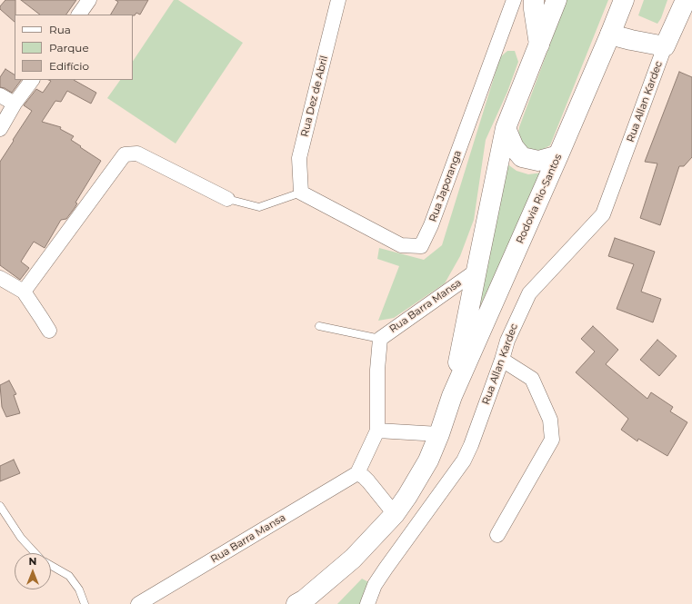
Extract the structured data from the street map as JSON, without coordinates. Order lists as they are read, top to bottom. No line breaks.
{"streets":{"main road":["Rodovia Rio-Santos"],"street":["Rua Dez de Abril","Rua Allan Kardec","Rua Japoranga","Rua Barra Mansa"]},"crossings":[["Rua Dez de Abril","Rua Japoranga"],["Rodovia Rio-Santos","Rua Barra Mansa"]],"legend":["Rua","Parque","Edifício"],"north":"top"}
